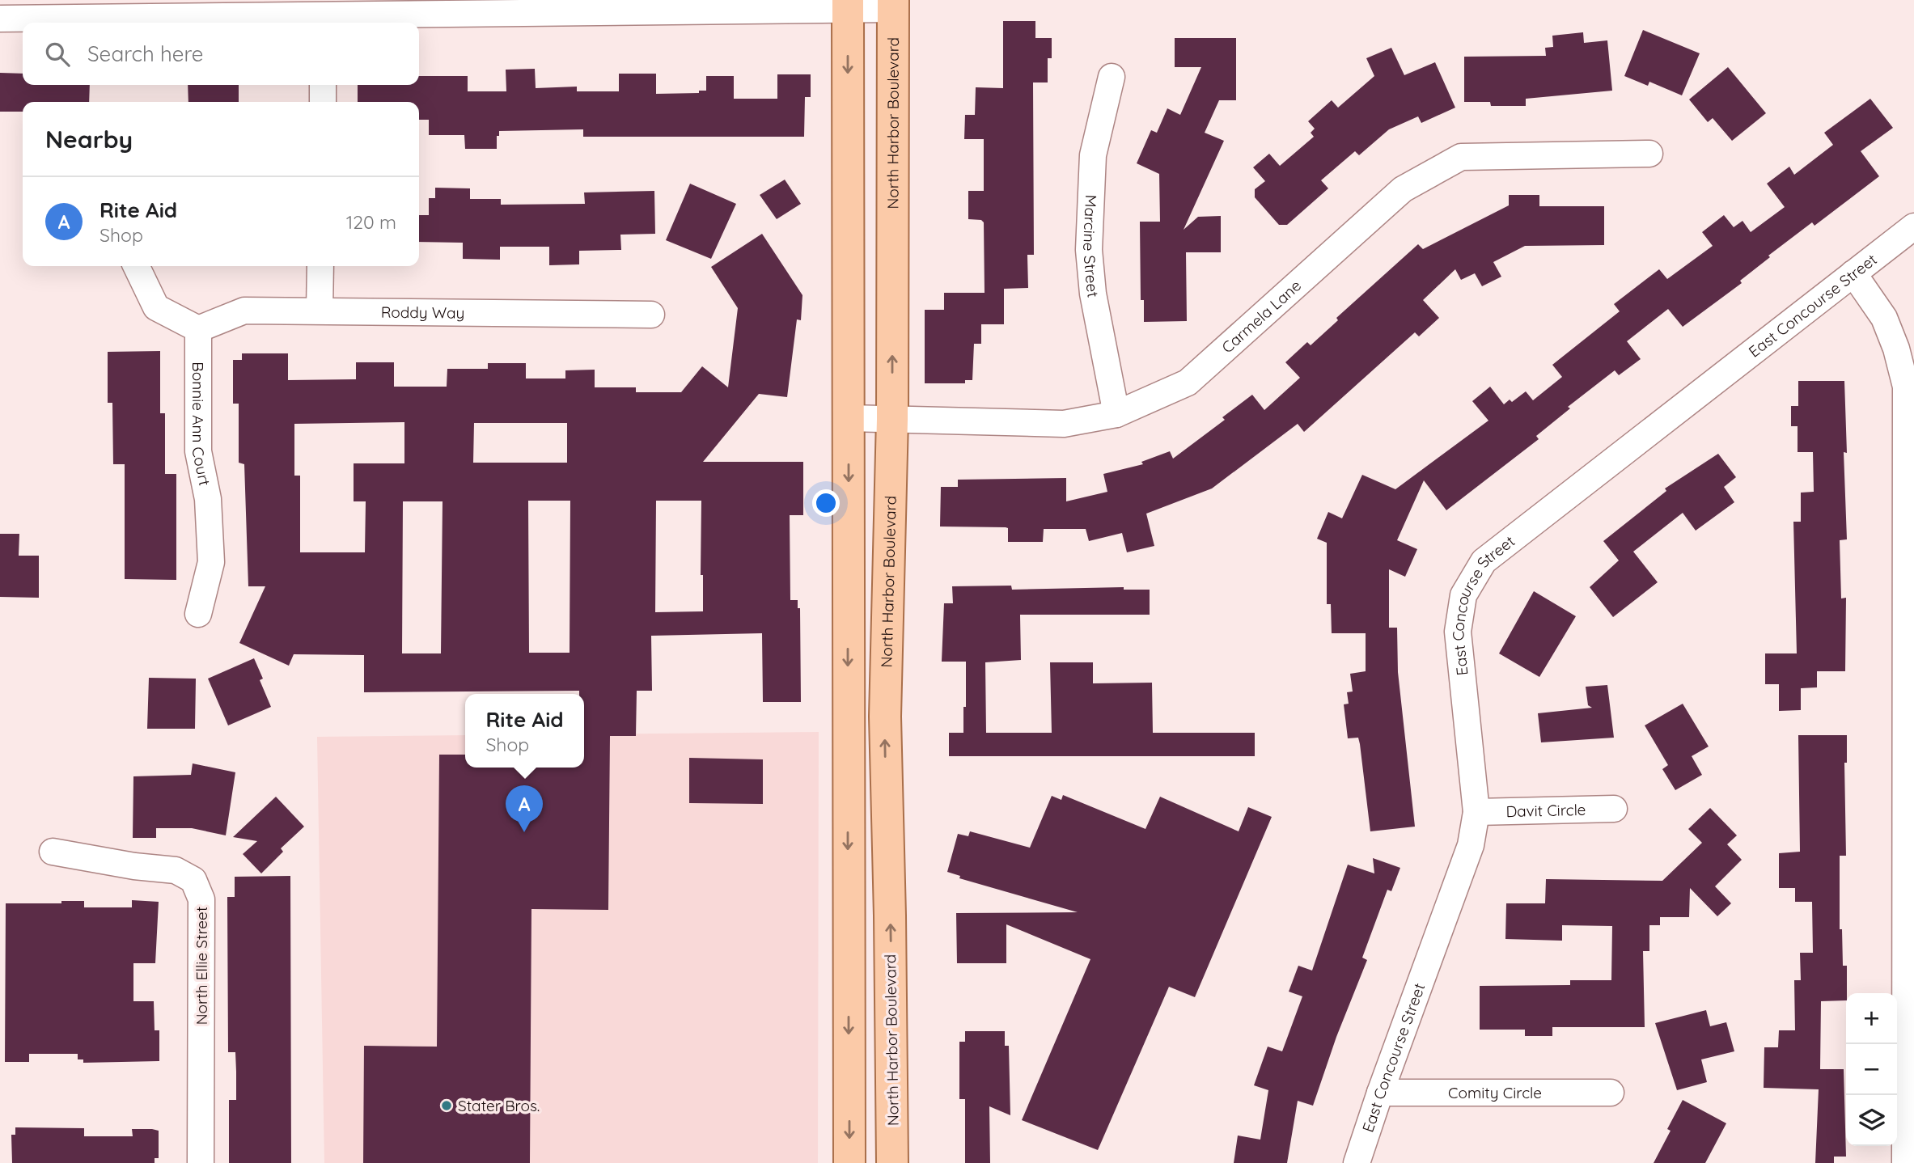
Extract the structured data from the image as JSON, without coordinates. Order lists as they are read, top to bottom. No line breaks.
{"streets":{"main road":["North Harbor Boulevard"],"street":["Marcine Street","East Concourse Street","Roddy Way","Carmela Lane","Bonnie Ann Court","Davit Circle","North Ellie Street","Comity Circle"]},"crossings":[["North Harbor Boulevard","Carmela Lane"],["Marcine Street","Carmela Lane"],["East Concourse Street","Davit Circle"],["East Concourse Street","Comity Circle"],["Roddy Way","Bonnie Ann Court"]],"places":["Stater Bros."],"page":{"search":"Search here","heading":"Nearby","list":[{"mark":"A","name":"Rite Aid","note":"Shop","value":"120 m"}],"popup":["Rite Aid","Shop"],"pins":"A","map_buttons":["+","−"]}}
